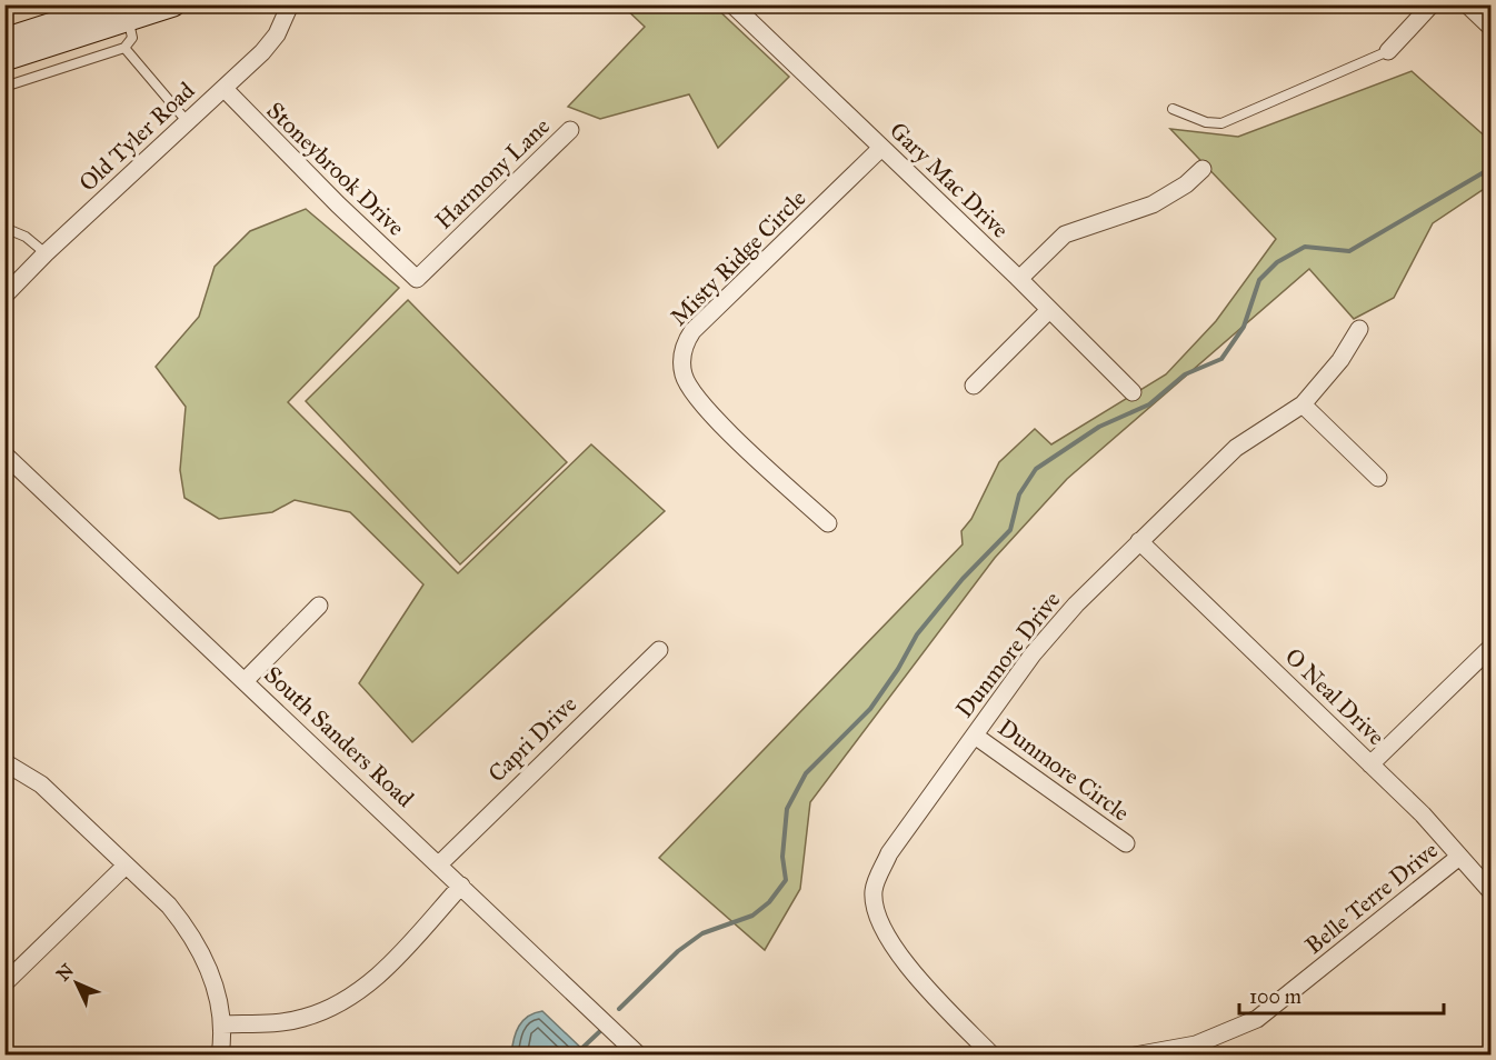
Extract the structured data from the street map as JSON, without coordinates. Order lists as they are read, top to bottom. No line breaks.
{"streets":{"street":["Old Tyler Road","Stoneybrook Drive","Harmony Lane","Gary Mac Drive","Misty Ridge Circle","Dunmore Drive","O Neal Drive","South Sanders Road","Capri Drive","Dunmore Circle","Belle Terre Drive"]},"crossings":[["Old Tyler Road","Stoneybrook Drive"],["Stoneybrook Drive","Harmony Lane"],["Gary Mac Drive","Misty Ridge Circle"],["Dunmore Drive","O Neal Drive"],["Dunmore Drive","Dunmore Circle"],["O Neal Drive","Belle Terre Drive"],["South Sanders Road","Capri Drive"]],"scale_bar":"100 m","north":"top left"}
